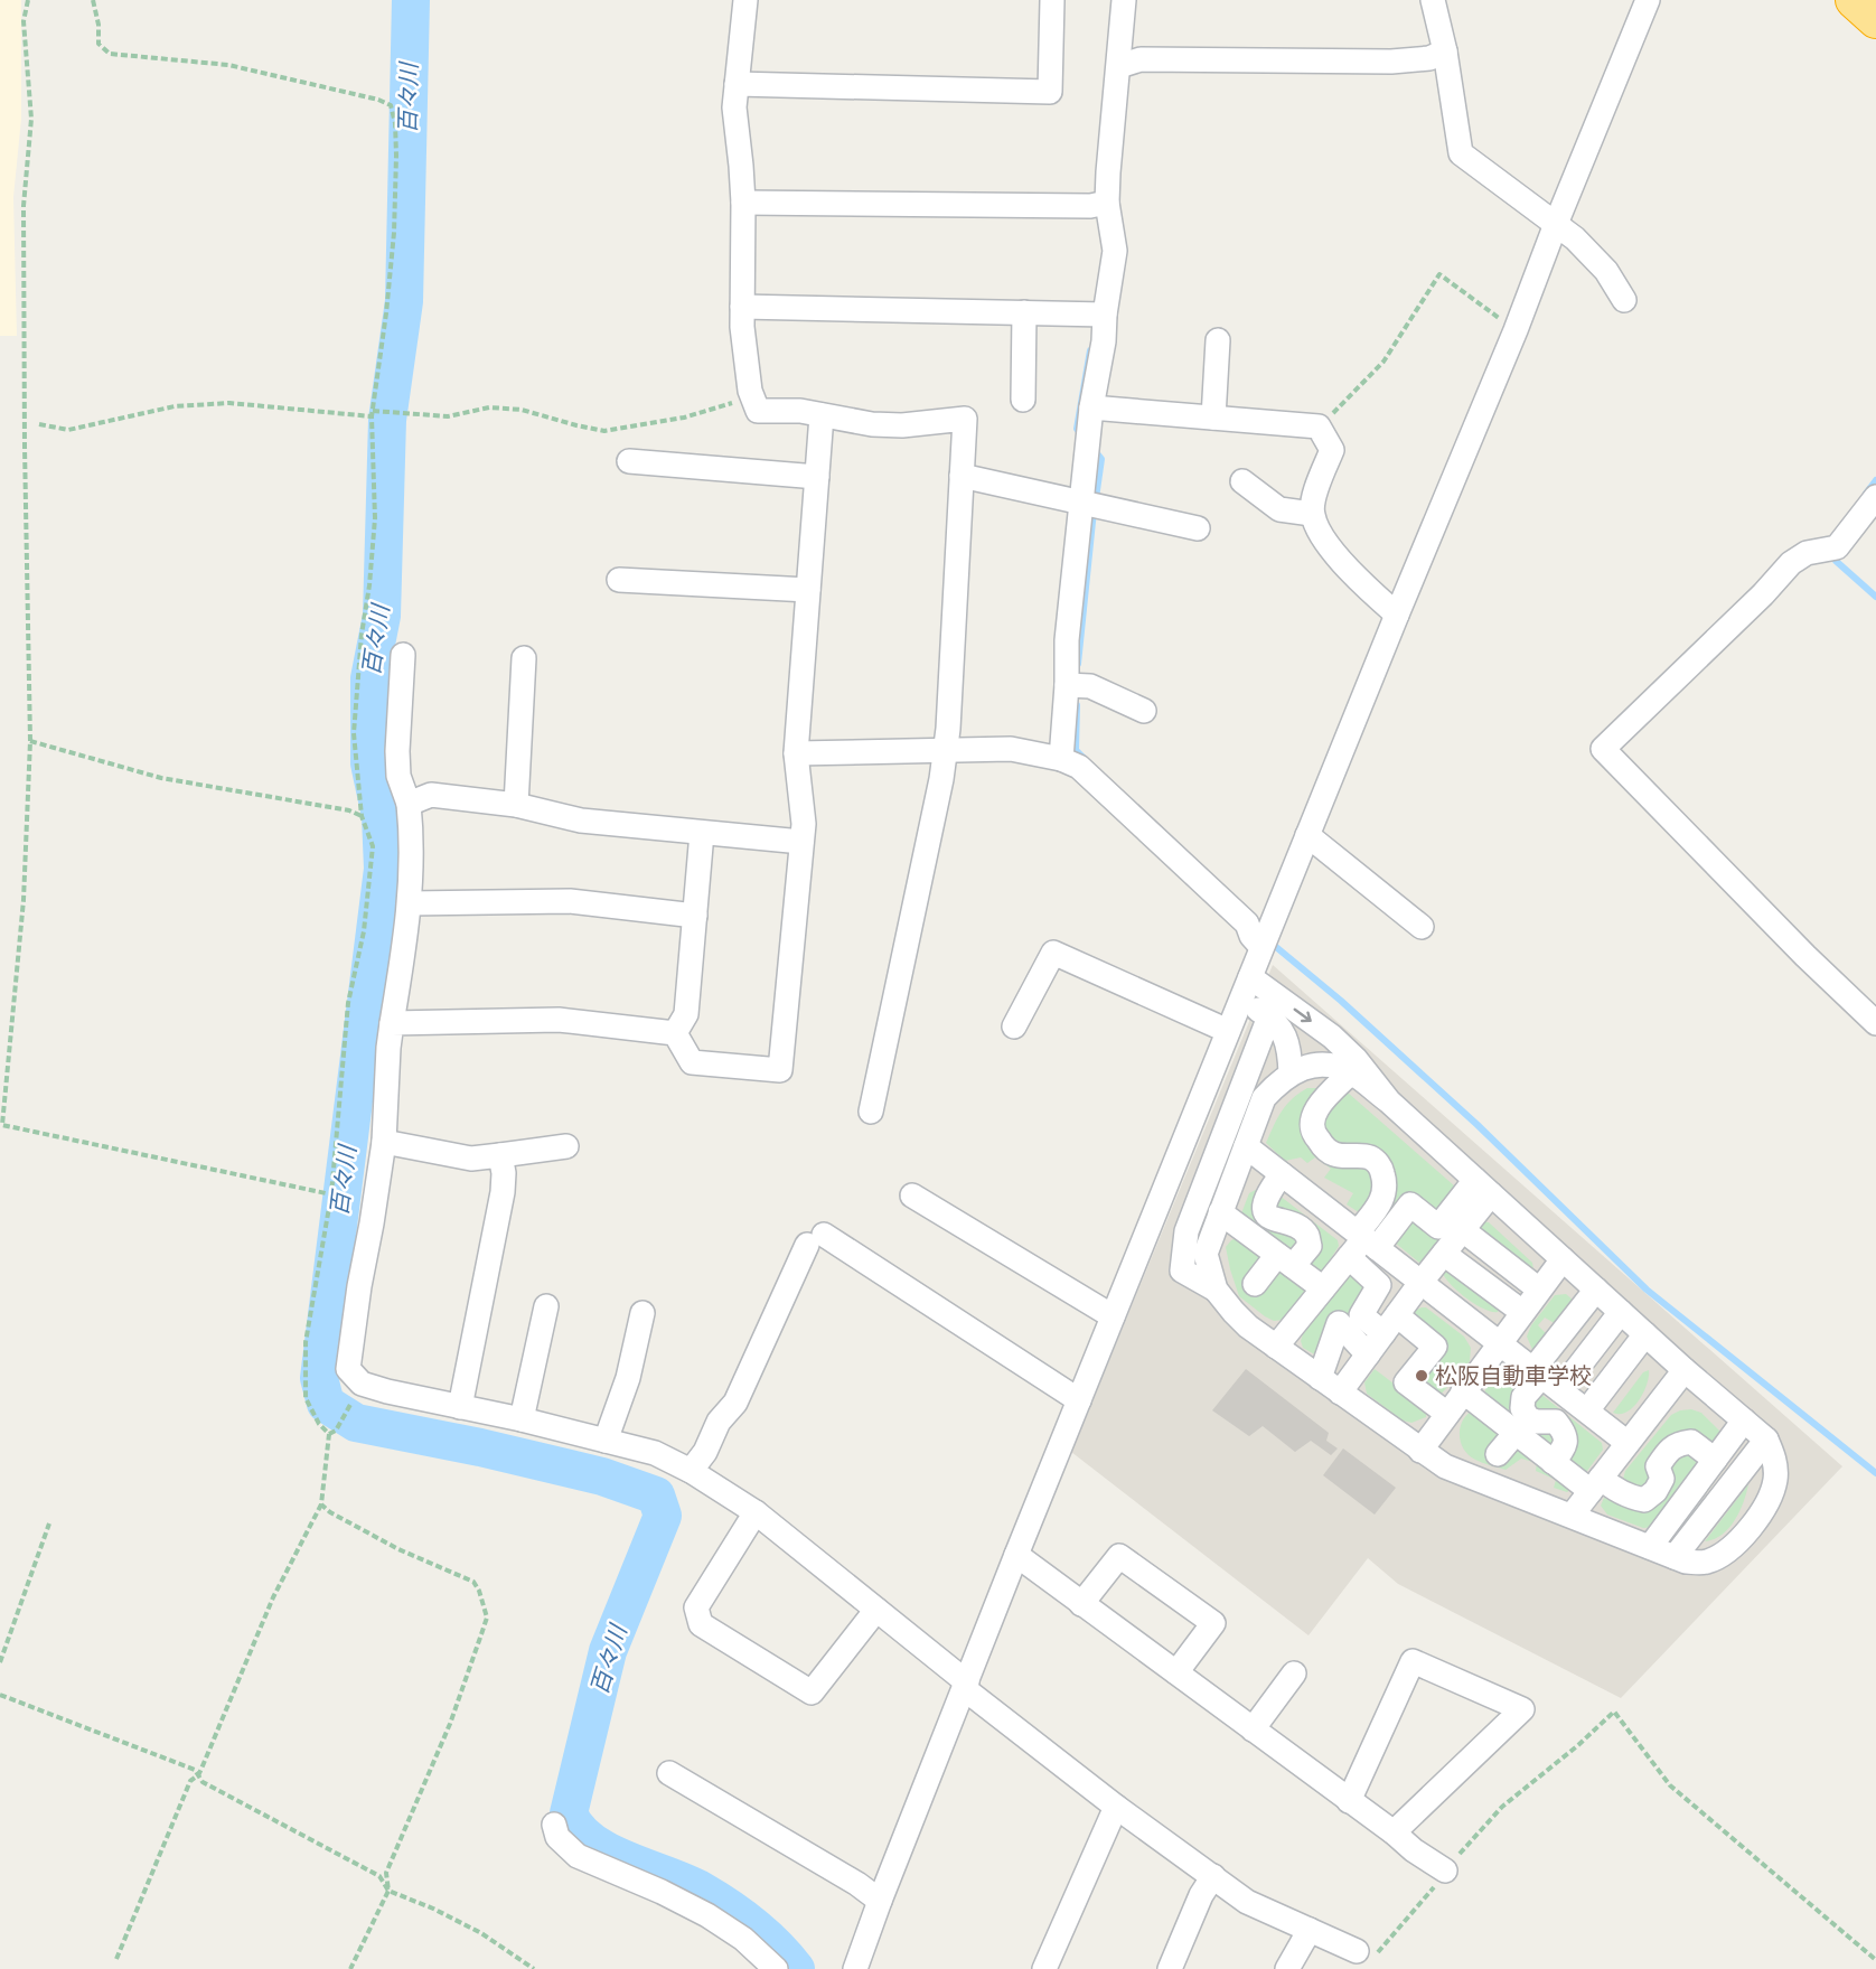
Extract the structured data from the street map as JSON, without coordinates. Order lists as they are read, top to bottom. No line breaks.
{"water":["百々川"],"places":["松阪自動車学校"]}
